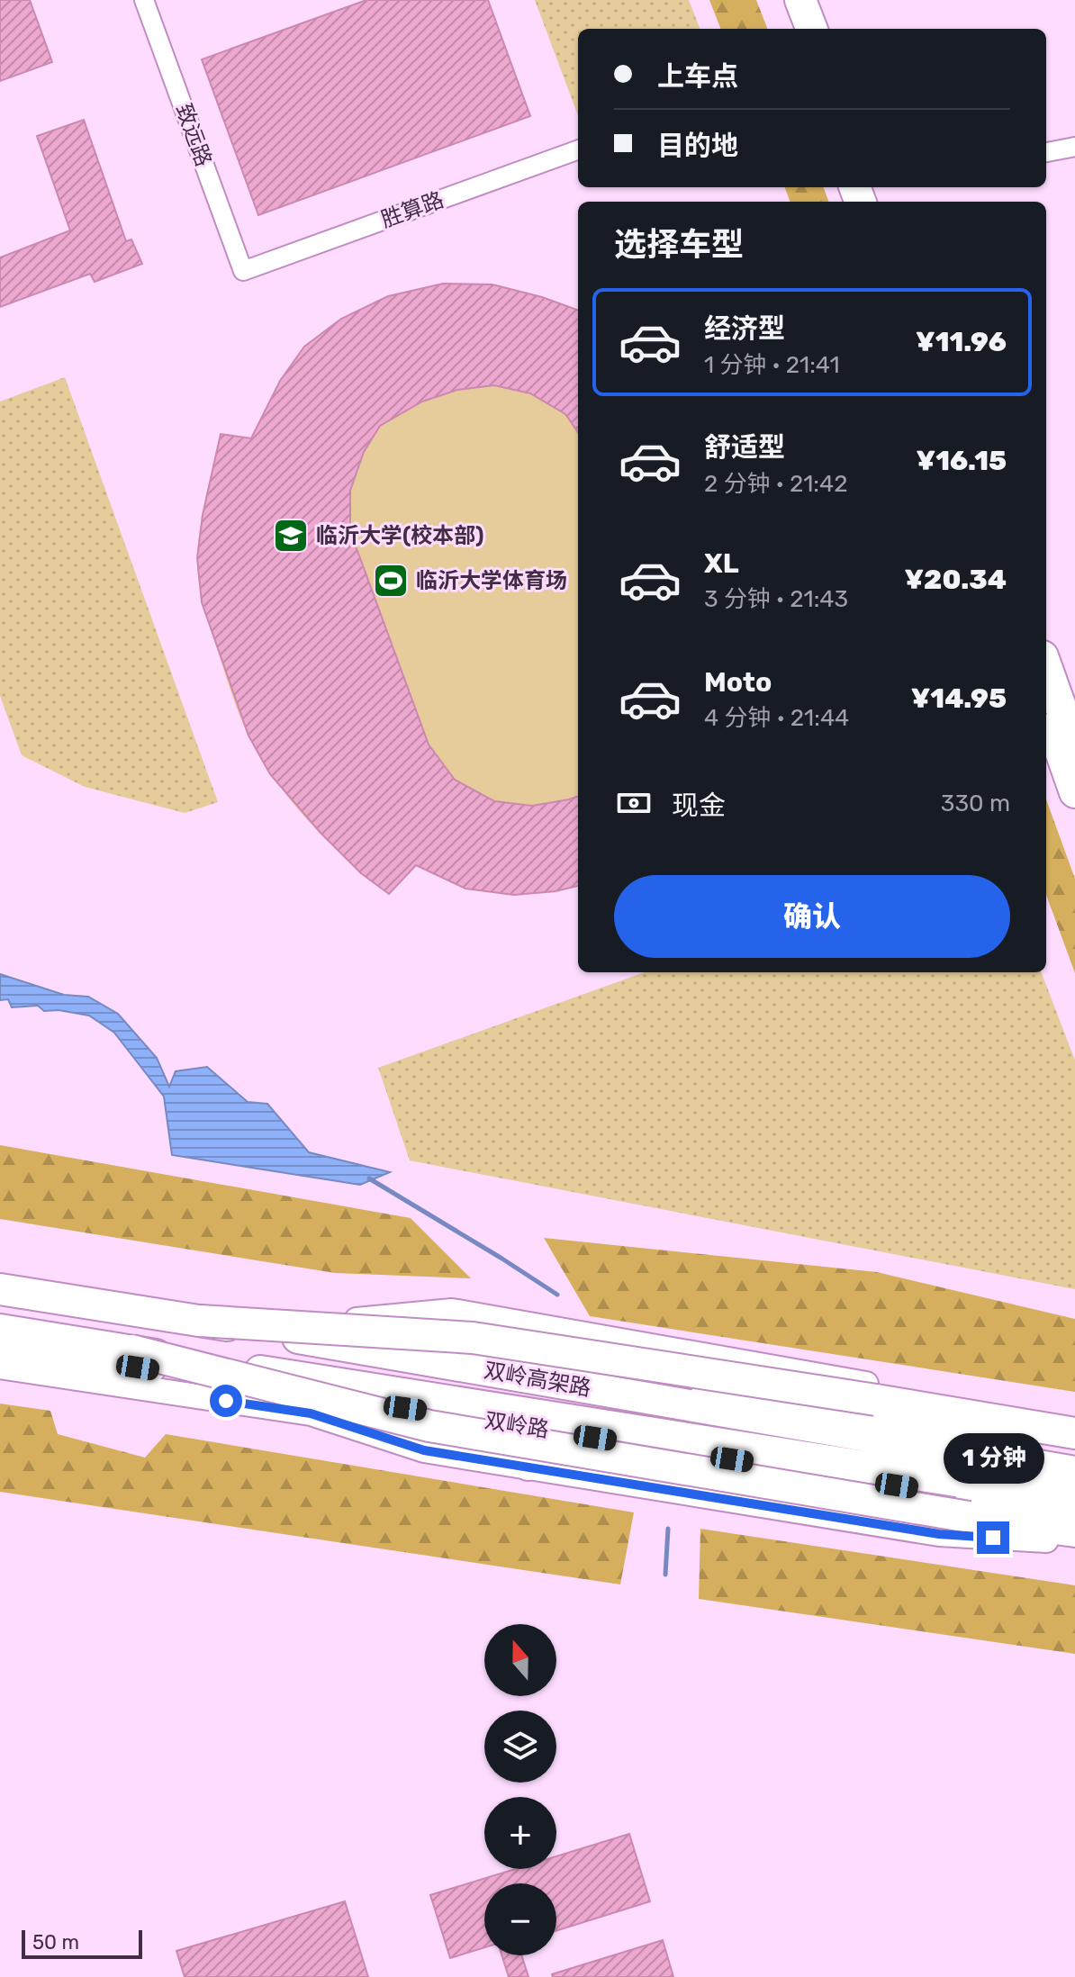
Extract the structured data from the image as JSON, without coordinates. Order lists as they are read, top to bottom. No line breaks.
{"streets":{"main road":["双岭高架路","双岭路"],"street":["致远路","胜算路"]},"crossings":[["致远路","胜算路"]],"places":{"school or university":["临沂大学(校本部)"],"sports":["临沂大学体育场"]},"scale_bar":"50 m","north":"top","page":{"banner":["上车点","目的地"],"heading":"选择车型","list":[{"name":"经济型","note":"1 分钟 · 21:41","value":"¥11.96"},{"name":"舒适型","note":"2 分钟 · 21:42","value":"¥16.15"},{"name":"XL","note":"3 分钟 · 21:43","value":"¥20.34"},{"name":"Moto","note":"4 分钟 · 21:44","value":"¥14.95"}],"pay":["现金","330 m"],"buttons":"确认","bubble":"1 分钟","map_buttons":["+","−"],"scale":"50 m"}}
